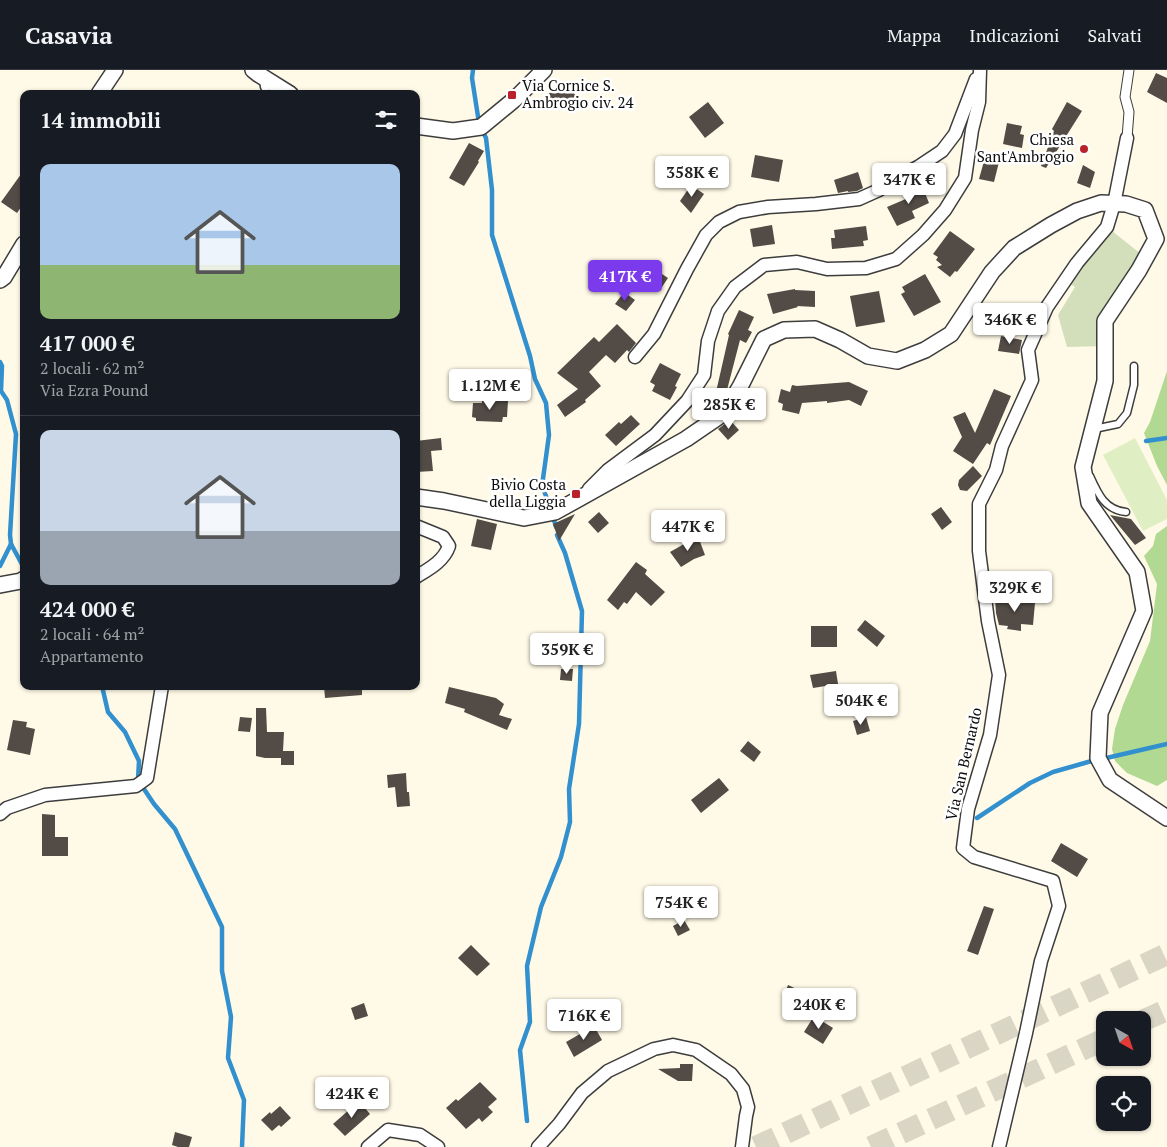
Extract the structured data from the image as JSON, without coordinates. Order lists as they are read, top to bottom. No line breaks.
{"streets":{"street":["Via San Bernardo"]},"places":{"transit":["Via Cornice S. Ambrogio civ. 24","Bivio Costa della Liggia"],"other":["Chiesa Sant'Ambrogio"]},"north":"bottom right","page":{"header":"Casavia","nav":["Mappa","Indicazioni","Salvati"],"heading":"14 immobili","list":[{"name":"417 000 €","note":"2 locali · 62 m² · Via Ezra Pound"},{"name":"424 000 €","note":"2 locali · 64 m² · Appartamento"}],"price":["358K €","347K €","417K €","346K €","1.12M €","285K €","447K €","329K €","359K €","504K €","754K €","240K €","716K €","424K €"]}}
